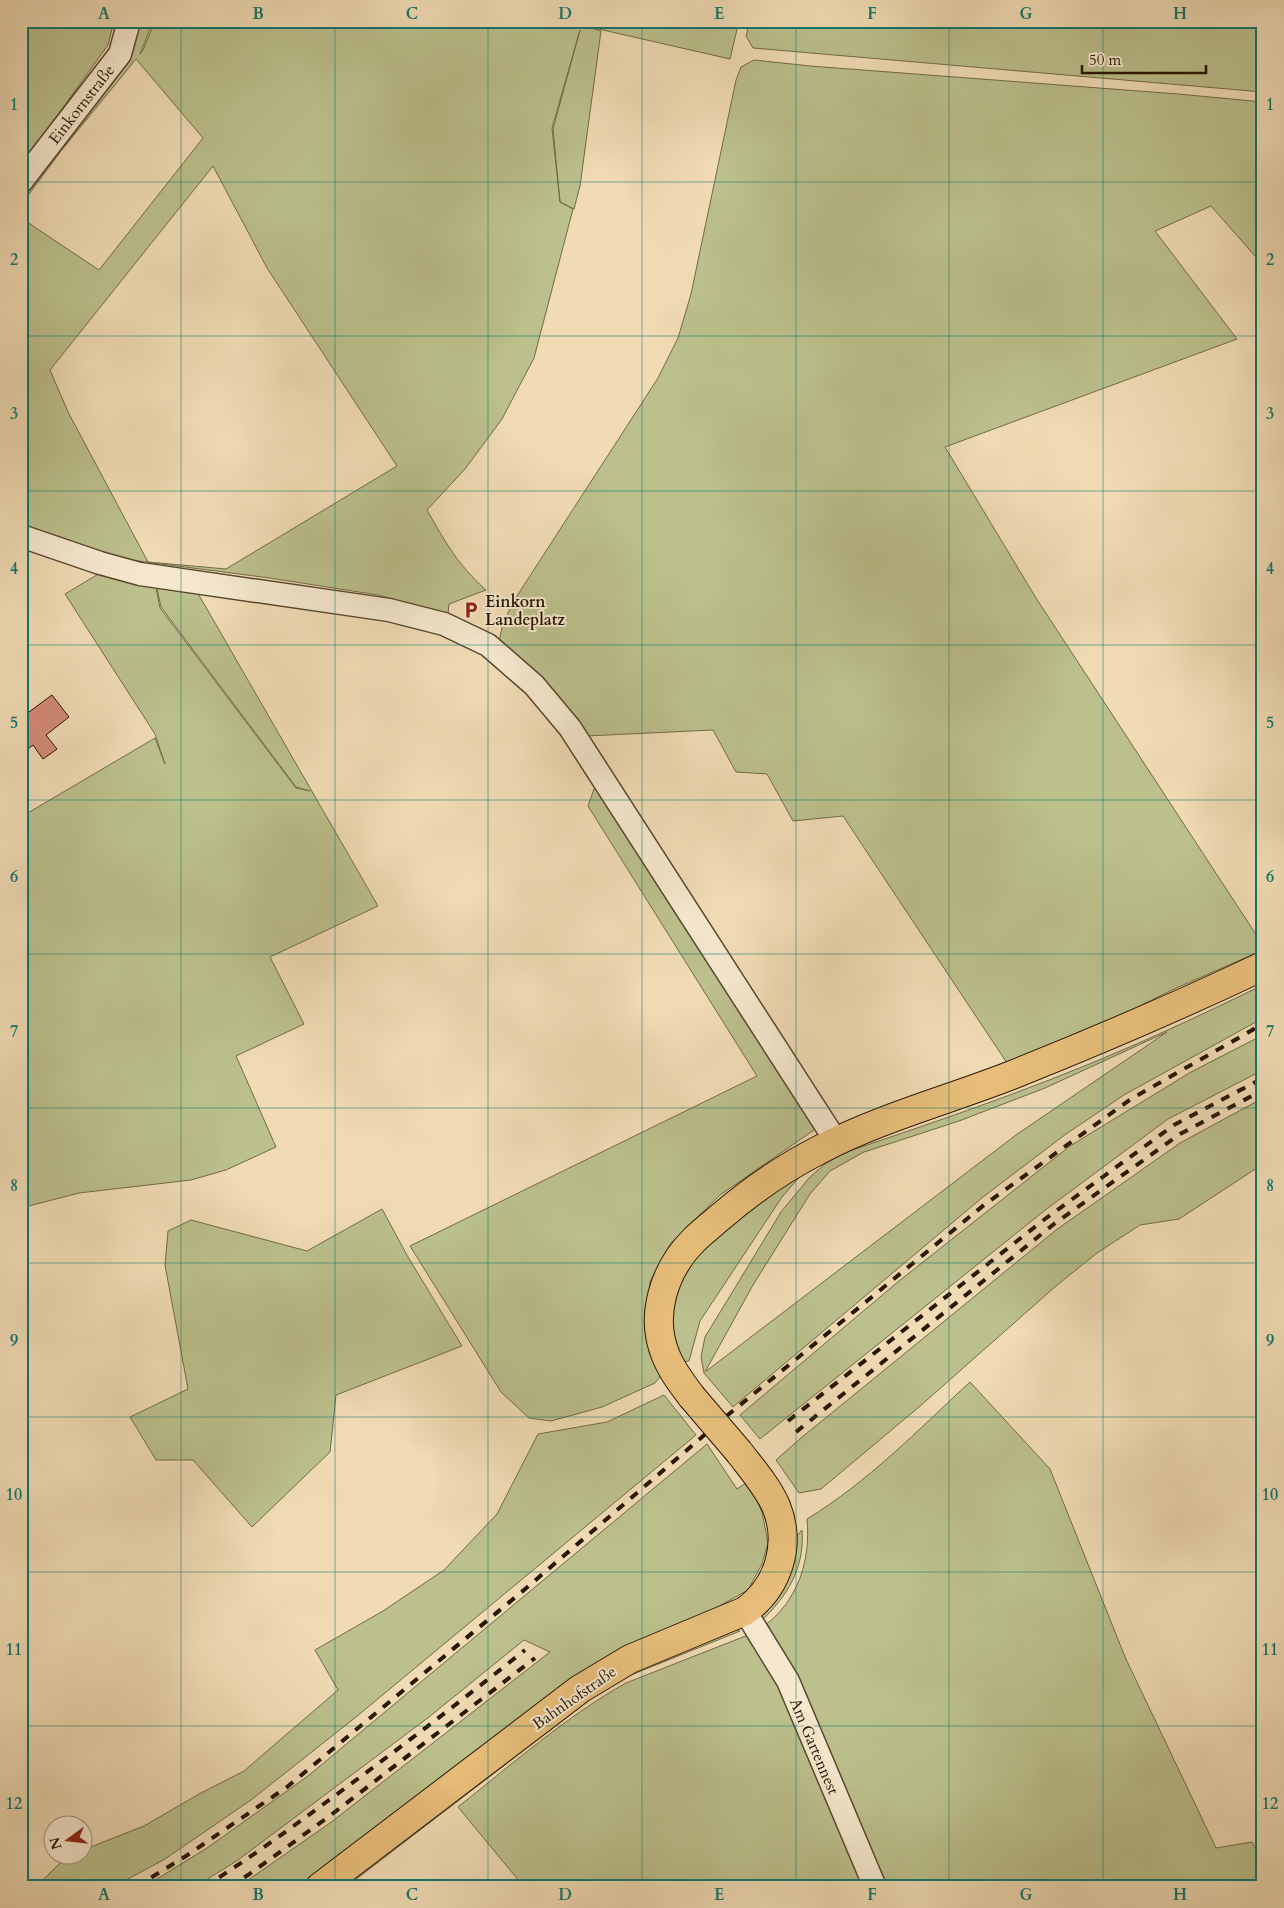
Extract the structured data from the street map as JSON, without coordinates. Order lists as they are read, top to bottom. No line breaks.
{"streets":{"main road":["Bahnhofstraße"],"street":["Einkornstraße","Am Gartennest"]},"crossings":[["Bahnhofstraße","Am Gartennest"]],"places":{"parking":["Einkorn Landeplatz"]},"scale_bar":"50 m","north":"left","grid":{"columns":["A","B","C","D","E","F","G","H"],"rows":["1","2","3","4","5","6","7","8","9","10","11","12"]}}
